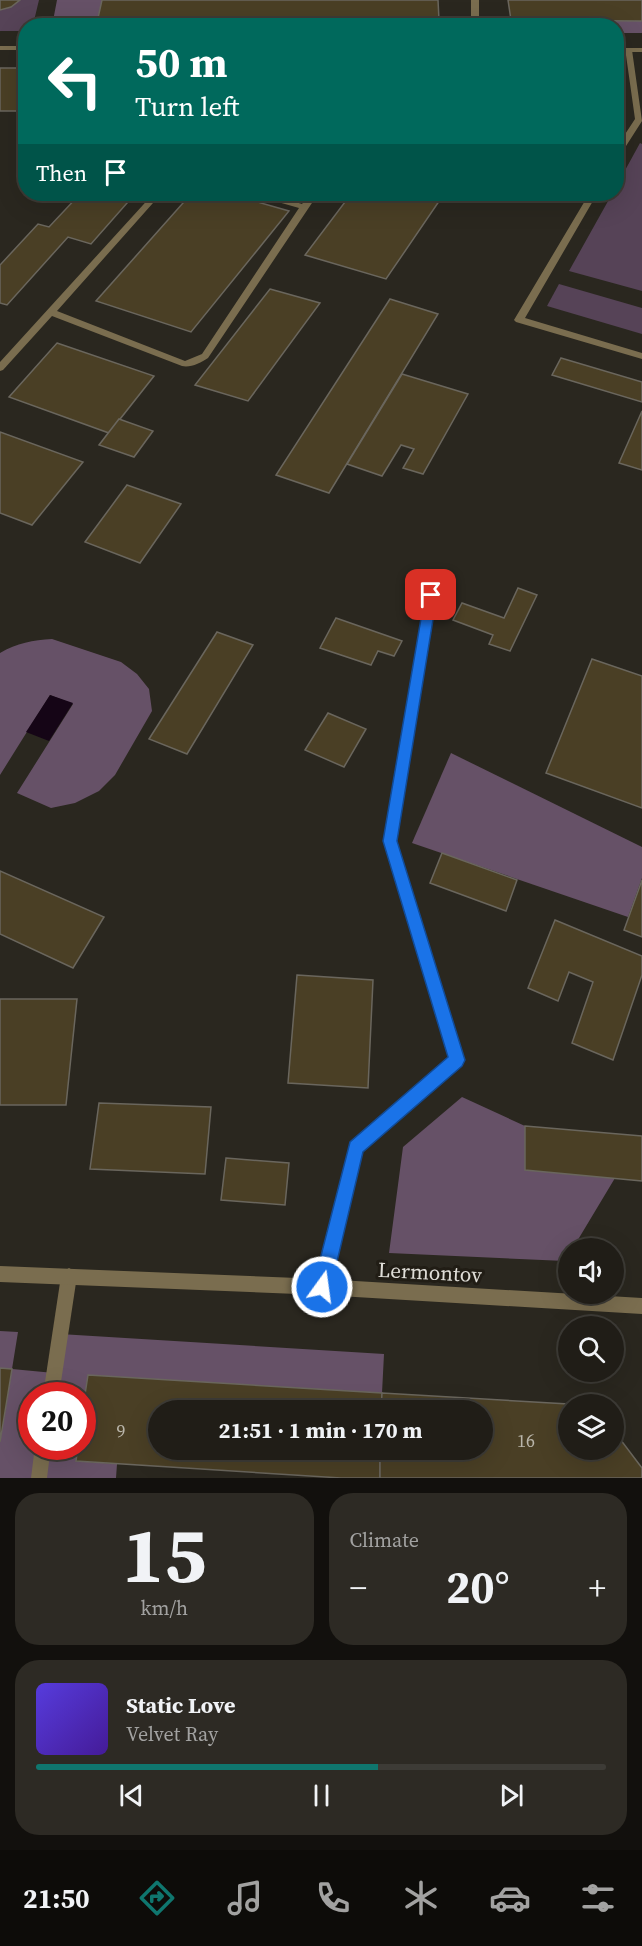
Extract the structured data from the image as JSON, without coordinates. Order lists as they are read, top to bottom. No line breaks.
{"streets":{"street":["Lermontov"]},"house_numbers":["9","16"],"page":{"turn":["50 m","Turn left"],"then":"Then","limit":"20","trip":"21:51 · 1 min · 170 m","tile":[["15","km/h"],"Climate"],"heat":["−","20°","+"],"song":["Static Love","Velvet Ray"],"tabs":"21:50"}}
